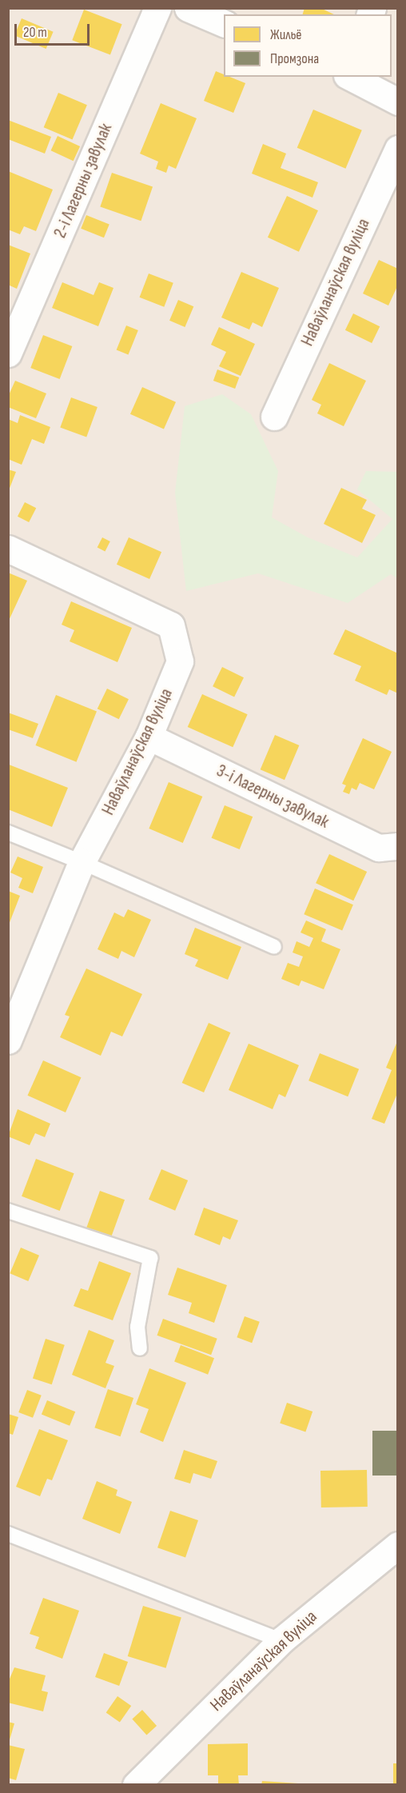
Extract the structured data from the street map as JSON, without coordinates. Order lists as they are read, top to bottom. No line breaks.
{"streets":{"street":["2-і Лагерны завулак","Наваўланаўская вуліца","3-і Лагерны завулак"]},"crossings":[["Наваўланаўская вуліца","3-і Лагерны завулак"]],"legend":["Жильё","Промзона"],"scale_bar":"20 m"}
